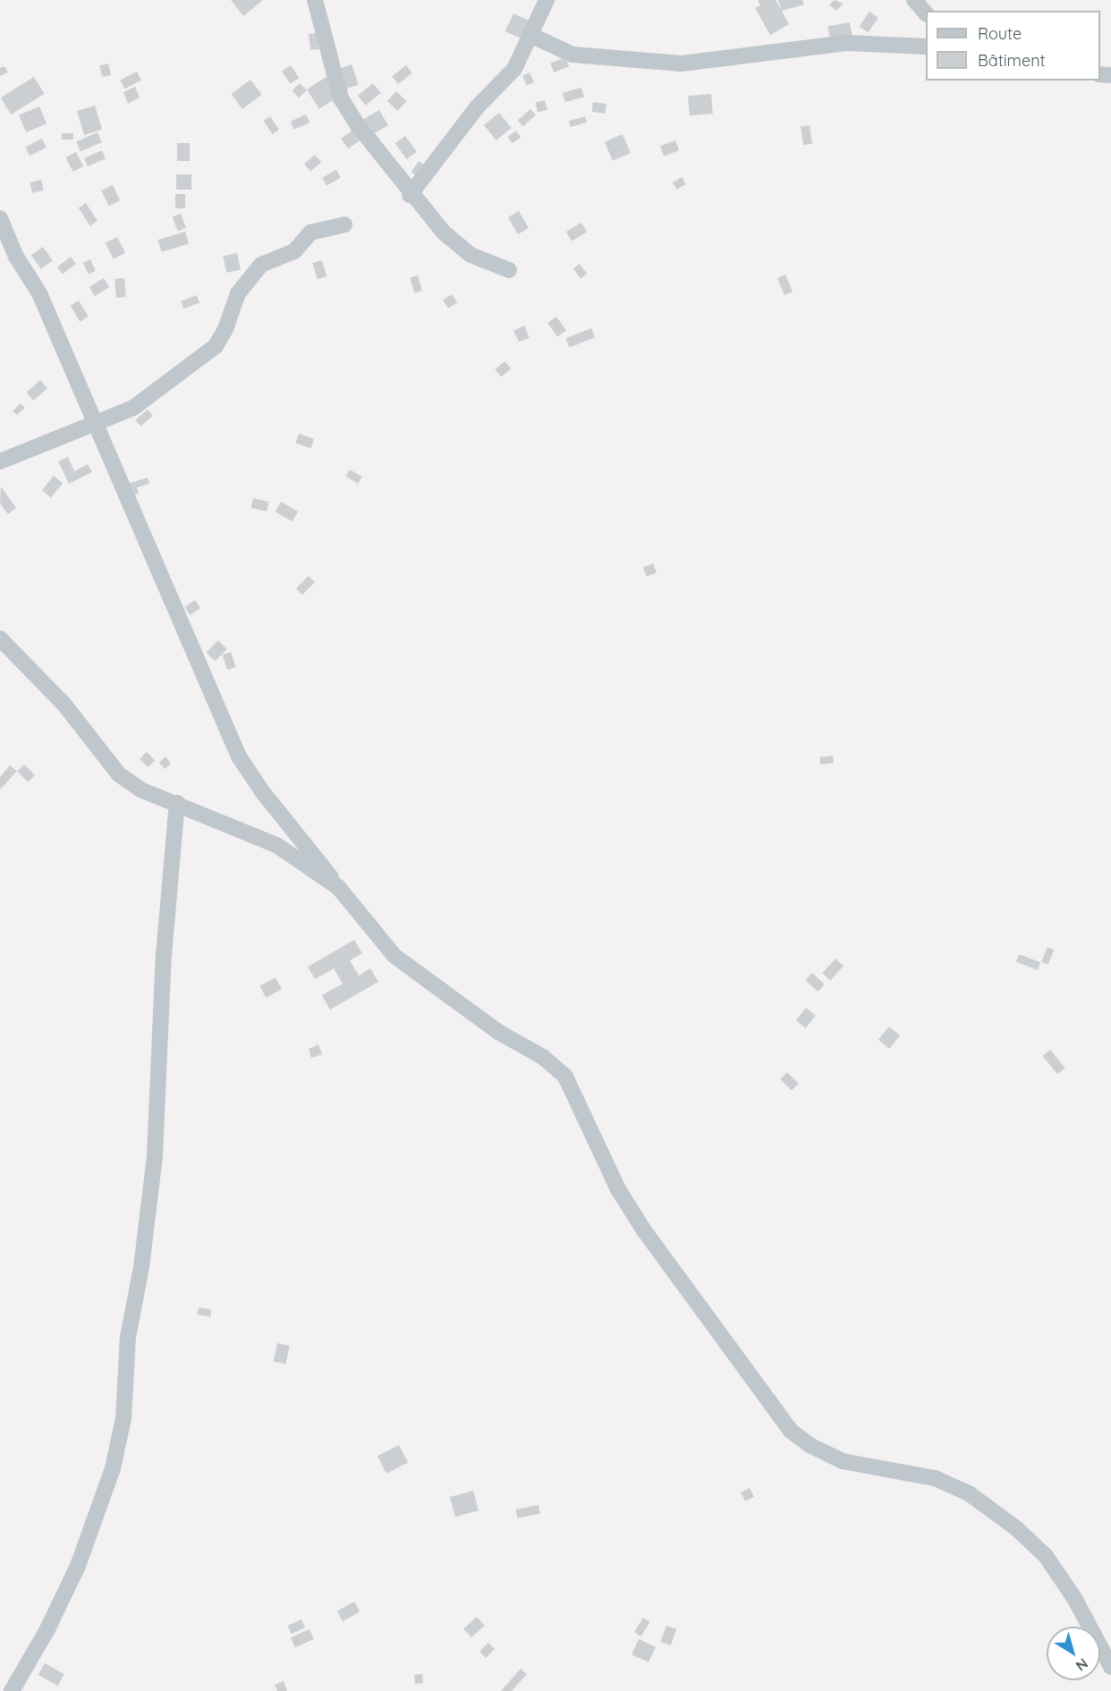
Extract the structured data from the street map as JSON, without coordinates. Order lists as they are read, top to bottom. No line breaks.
{"legend":["Route","Bâtiment"],"north":"bottom right"}
